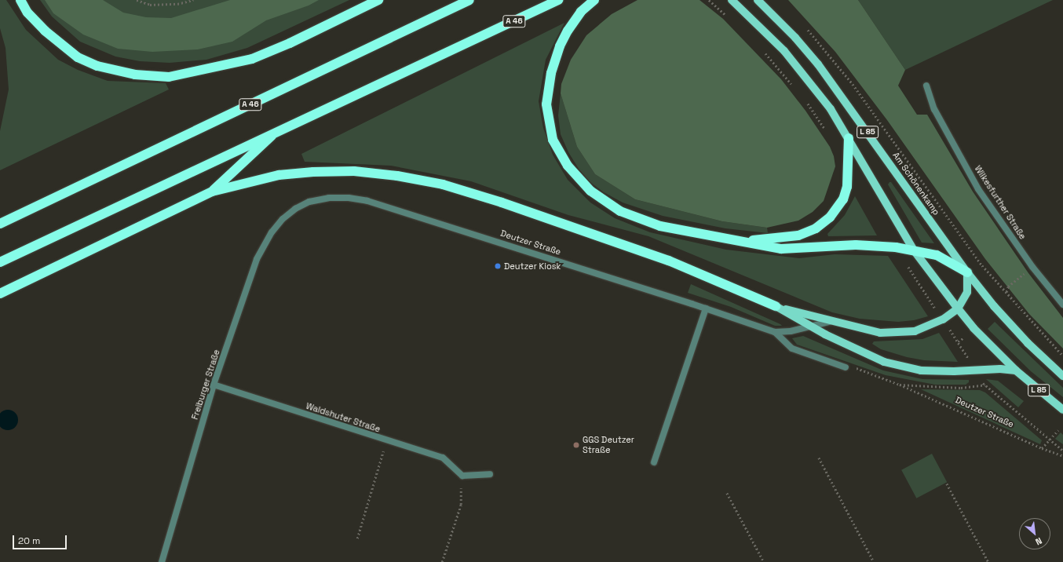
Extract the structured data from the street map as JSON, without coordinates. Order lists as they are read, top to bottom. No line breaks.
{"streets":{"highway":["A 46"],"main road":["L 85","Am Schönenkamp"],"street":["Wilkesfurther Straße","Deutzer Straße","Freiburger Straße","Waldshuter Straße"]},"crossings":[["Deutzer Straße","Freiburger Straße"],["Freiburger Straße","Waldshuter Straße"]],"places":["Deutzer Kiosk","GGS Deutzer Straße"],"scale_bar":"20 m","north":"bottom right"}
